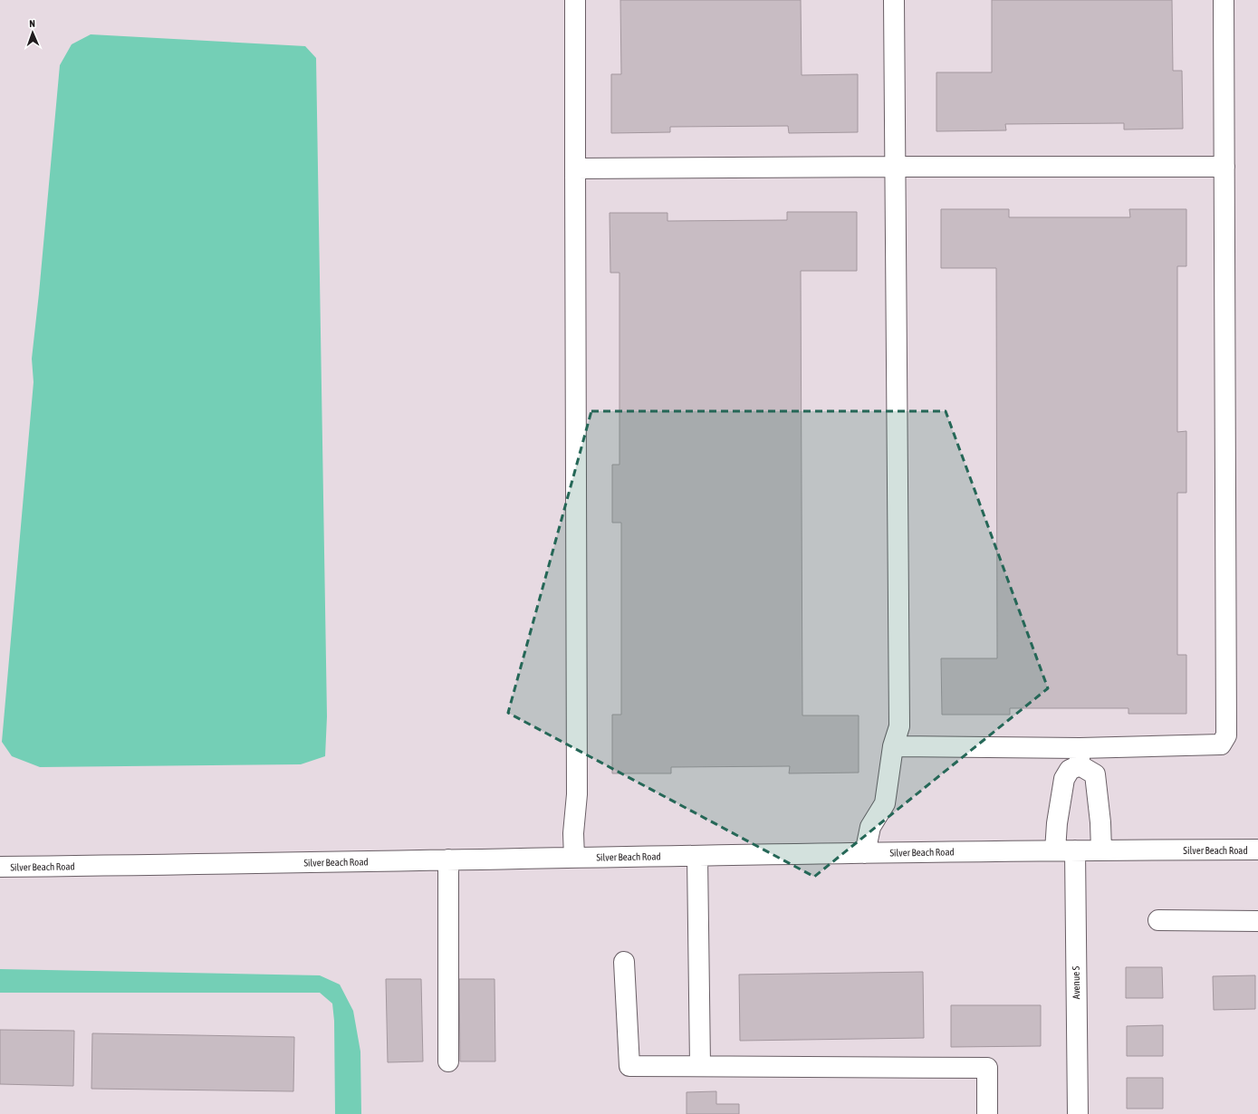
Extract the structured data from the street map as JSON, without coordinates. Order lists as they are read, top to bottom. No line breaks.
{"streets":{"street":["Silver Beach Road","Avenue S"]},"crossings":[["Silver Beach Road","Avenue S"]],"north":"top"}
